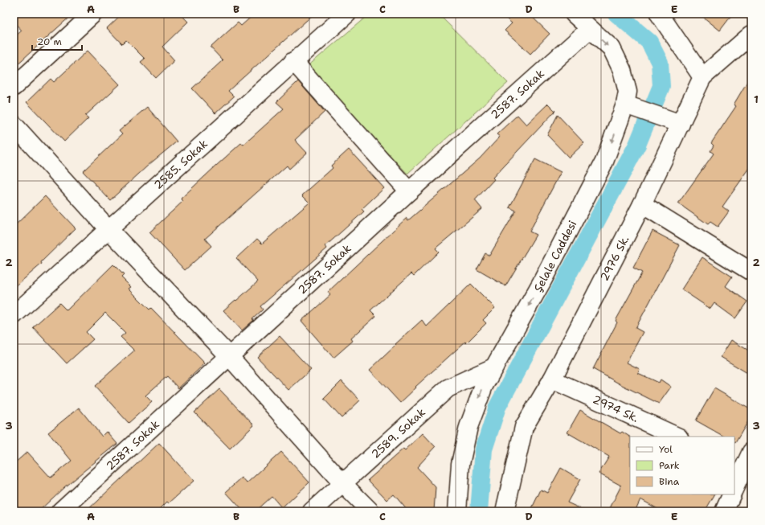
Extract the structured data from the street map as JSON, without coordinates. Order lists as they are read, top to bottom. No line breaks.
{"streets":{"street":["2587. Sokak","2585. Sokak","Şelale Caddesi","2976 Sk.","2974 Sk.","2589. Sokak"]},"crossings":[["2587. Sokak","Şelale Caddesi"],["Şelale Caddesi","2589. Sokak"],["2976 Sk.","2974 Sk."]],"one_way":["Şelale Caddesi"],"legend":["Yol","Park","Bina"],"scale_bar":"20 m","grid":{"columns":["A","B","C","D","E"],"rows":["1","2","3"]}}
